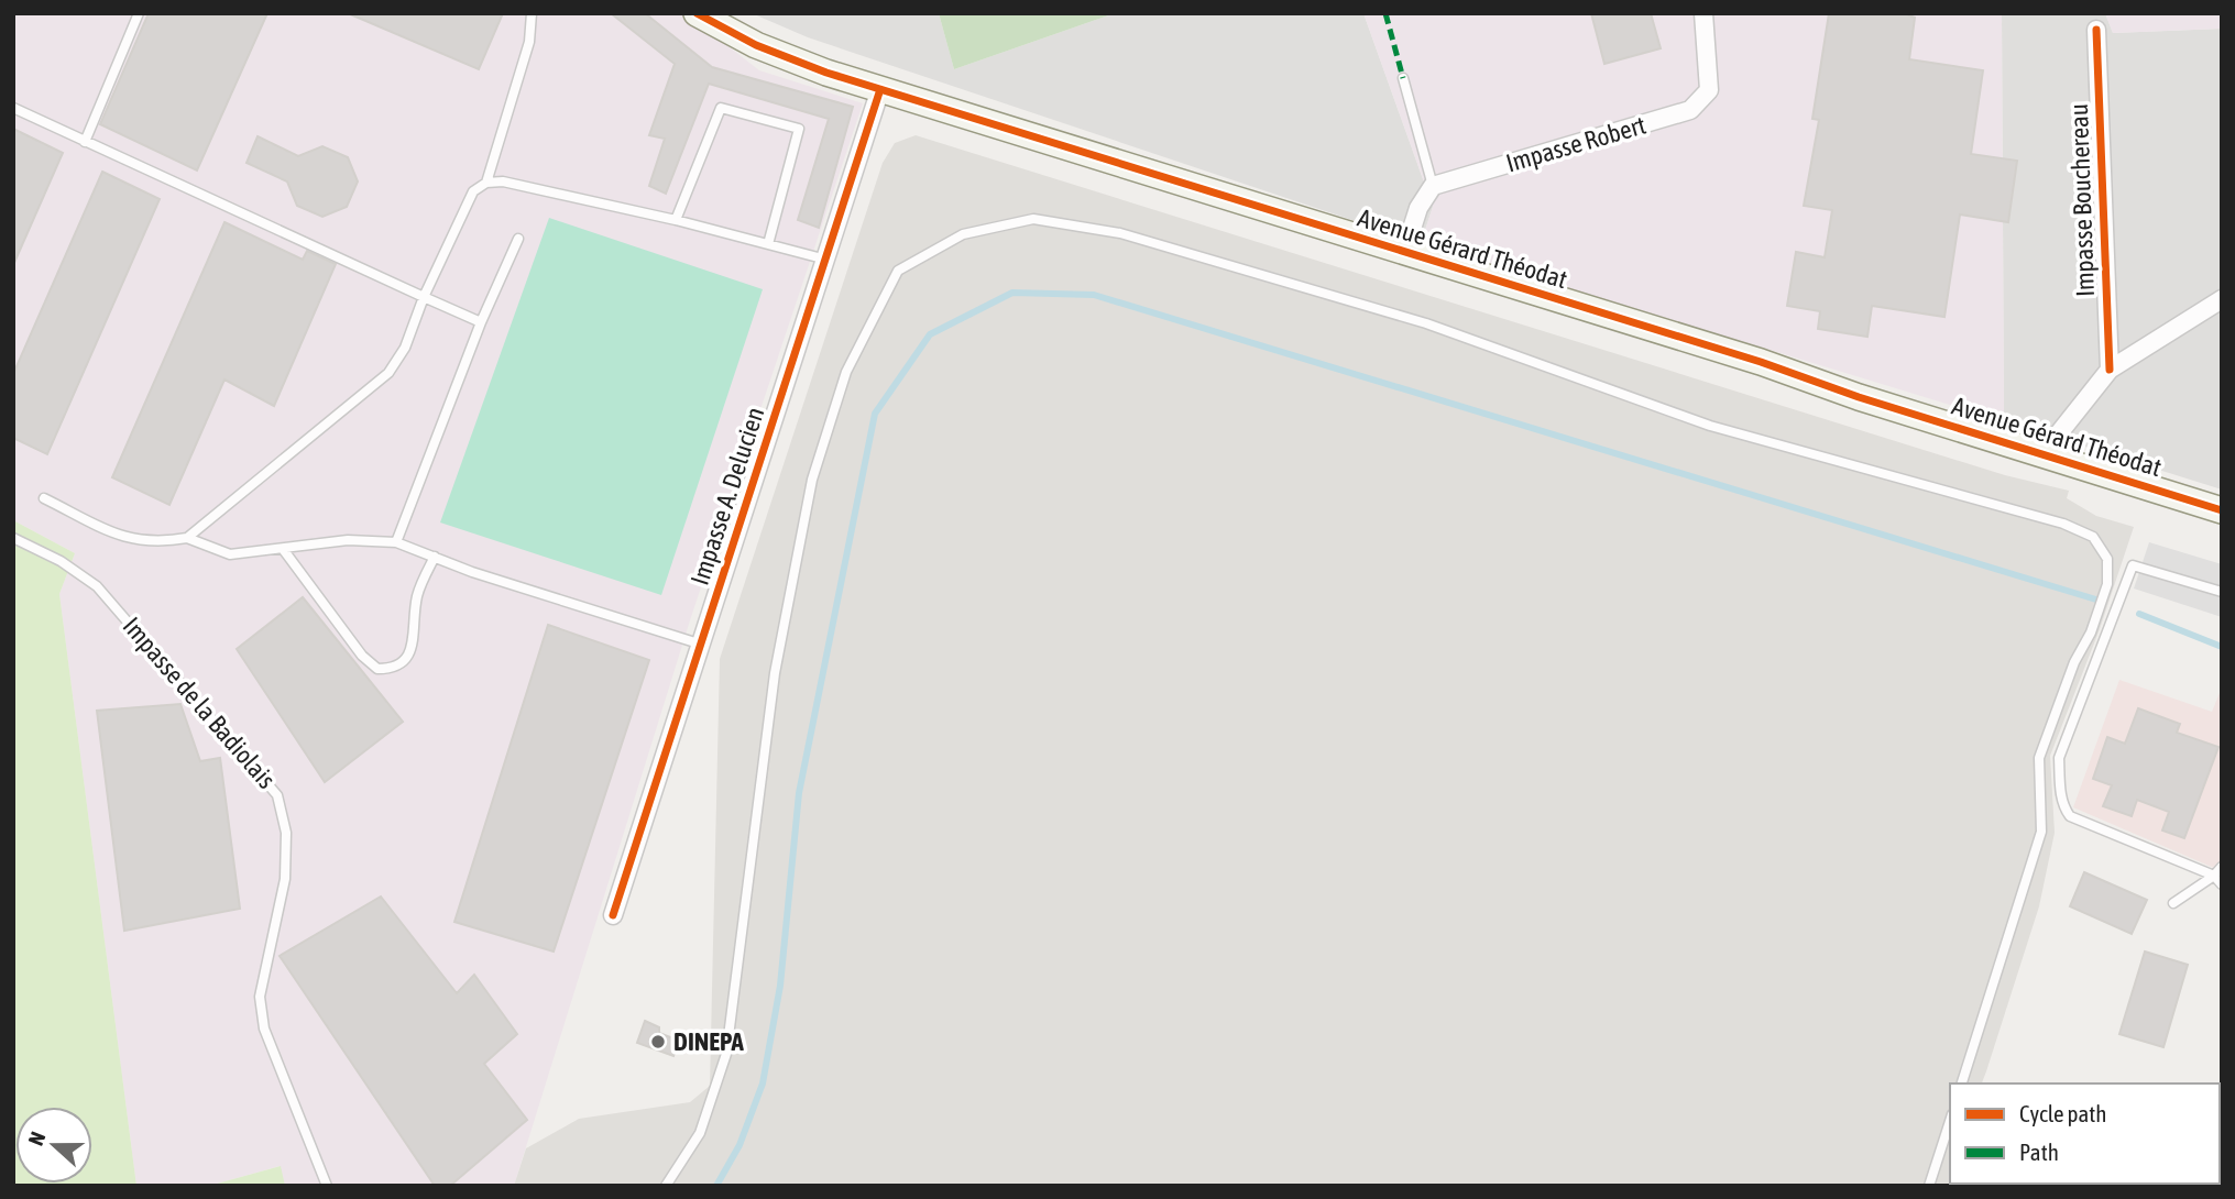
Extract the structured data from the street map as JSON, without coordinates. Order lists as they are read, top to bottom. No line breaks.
{"streets":{"street":["Impasse Robert","Impasse Bouchereau","Avenue Gérard Théodat","Impasse A. Delucien"],"lane":["Impasse de la Badiolais"]},"crossings":[["Avenue Gérard Théodat","Impasse A. Delucien"]],"places":["DINEPA"],"legend":["Cycle path","Path"],"north":"left"}
